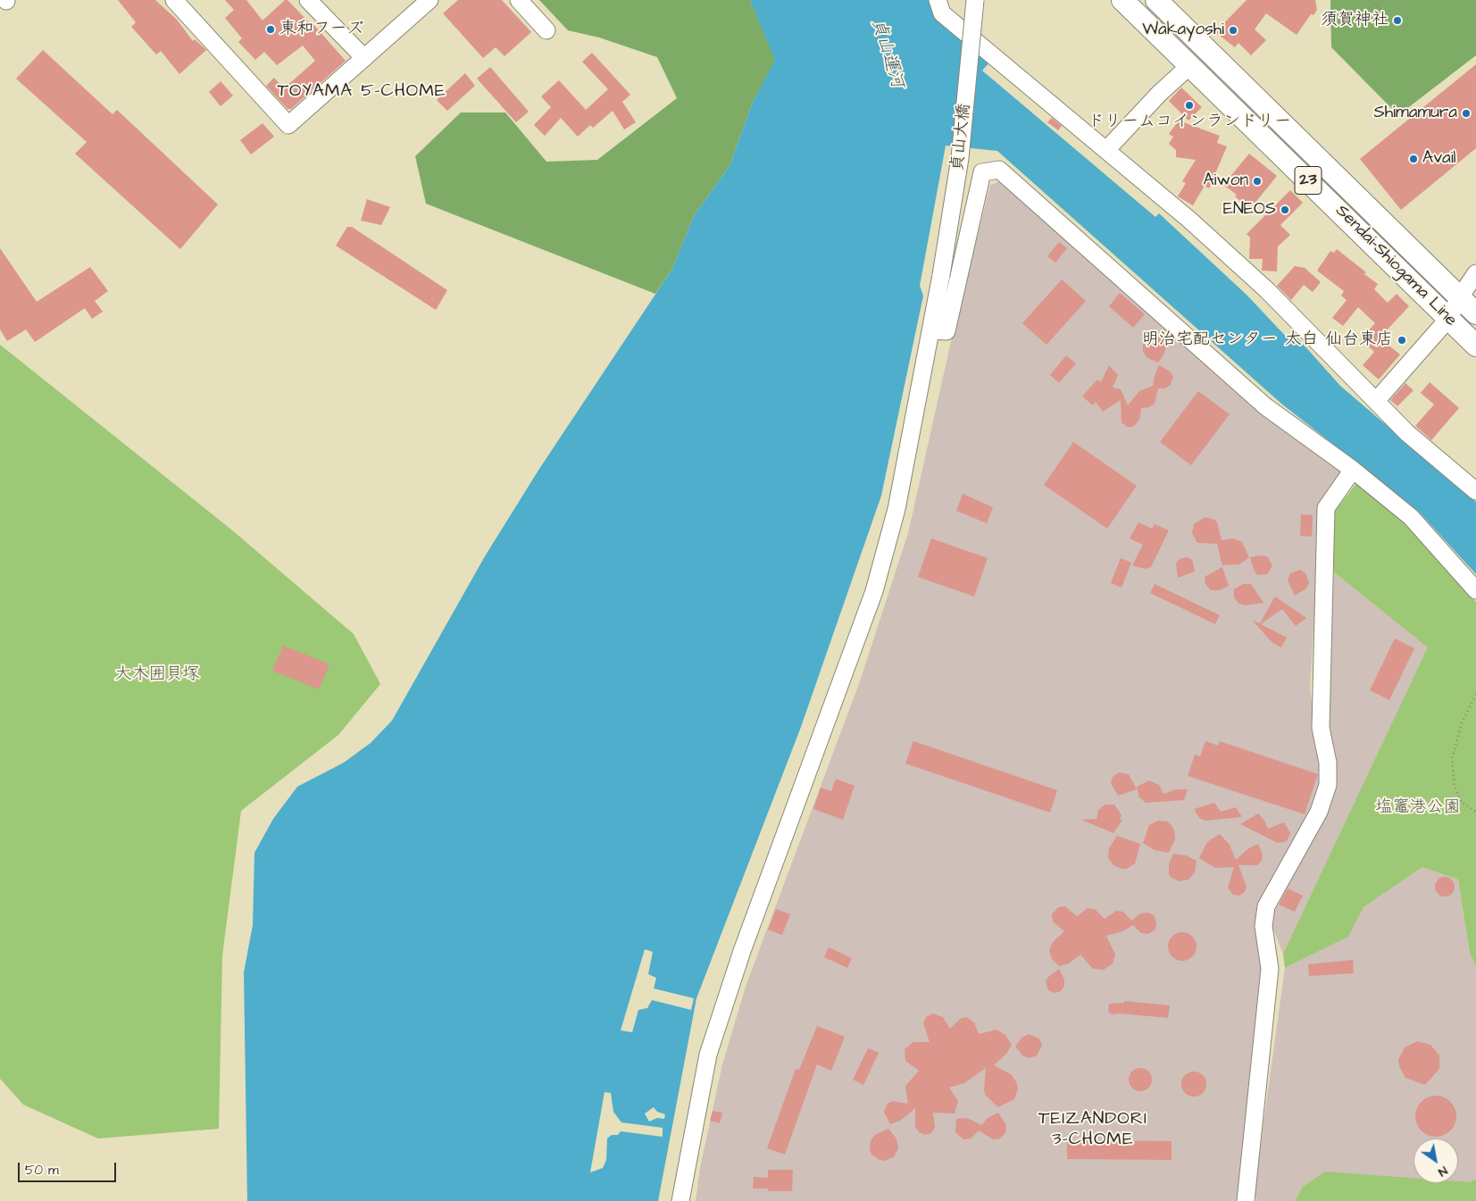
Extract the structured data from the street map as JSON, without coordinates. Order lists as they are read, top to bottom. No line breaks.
{"streets":{"main road":["23","Sendai-Shiogama Line"],"street":["貞山大橋"]},"districts":["TOYAMA 5-CHOME","TEIZANDORI 3-CHOME"],"water":["貞山運河"],"parks":["大木囲貝塚","塩竈港公園"],"places":["須賀神社","東和フーズ","Wakayoshi","ドリームコインランドリー","Shimamura","Avail","Aiwon","ENEOS","明治宅配センター 太白 仙台東店"],"scale_bar":"50 m","north":"bottom right"}
